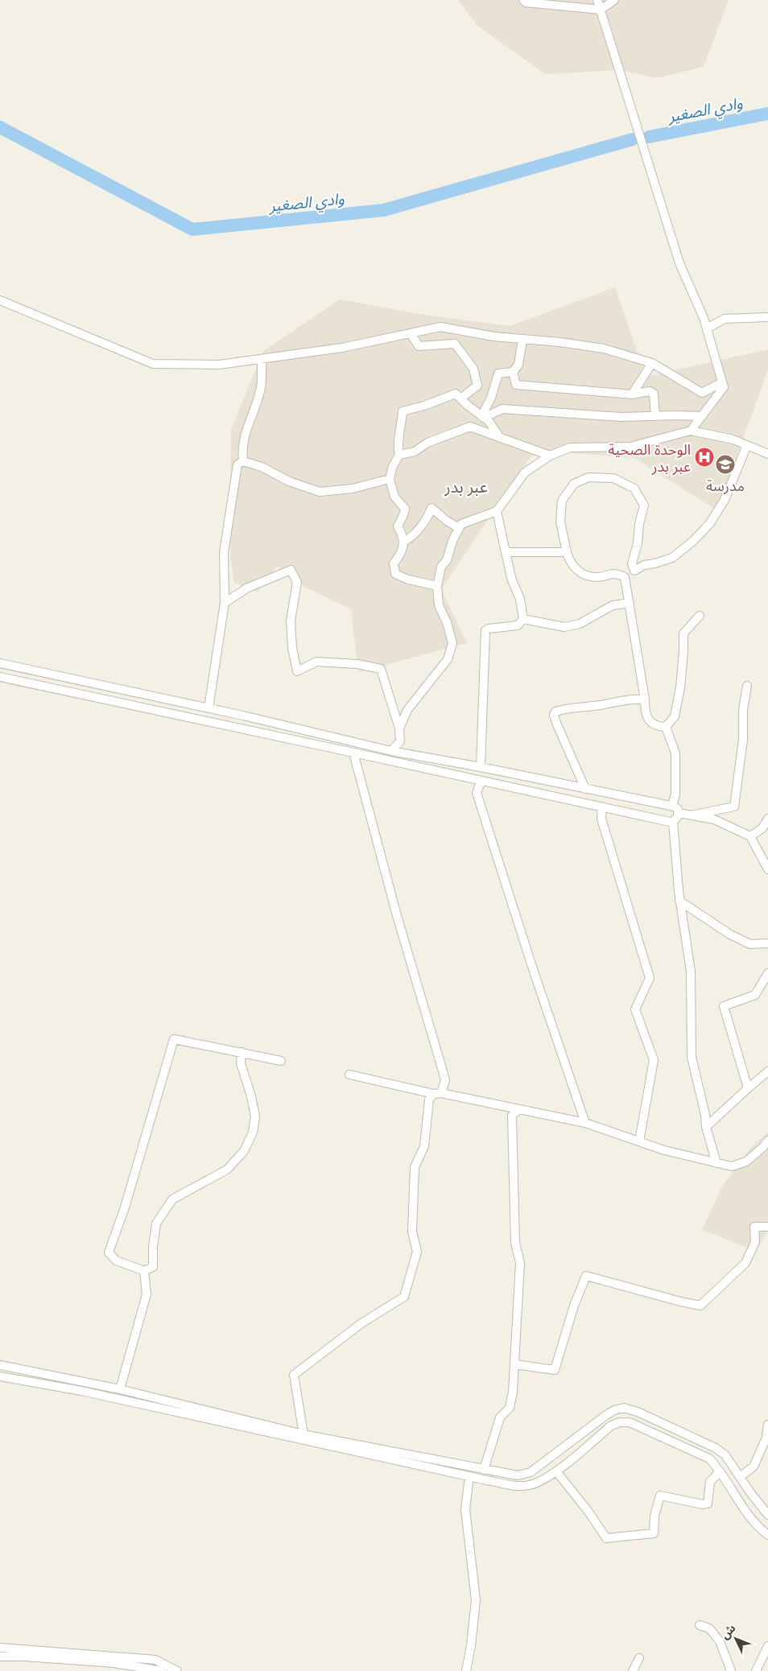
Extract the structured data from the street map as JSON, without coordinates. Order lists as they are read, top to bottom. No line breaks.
{"districts":["عبر بدر"],"water":["وادي الصغير"],"places":{"hospital":["الوحدة الصحية عبر بدر"],"school or university":["مدرسة"]},"north":"top left"}
